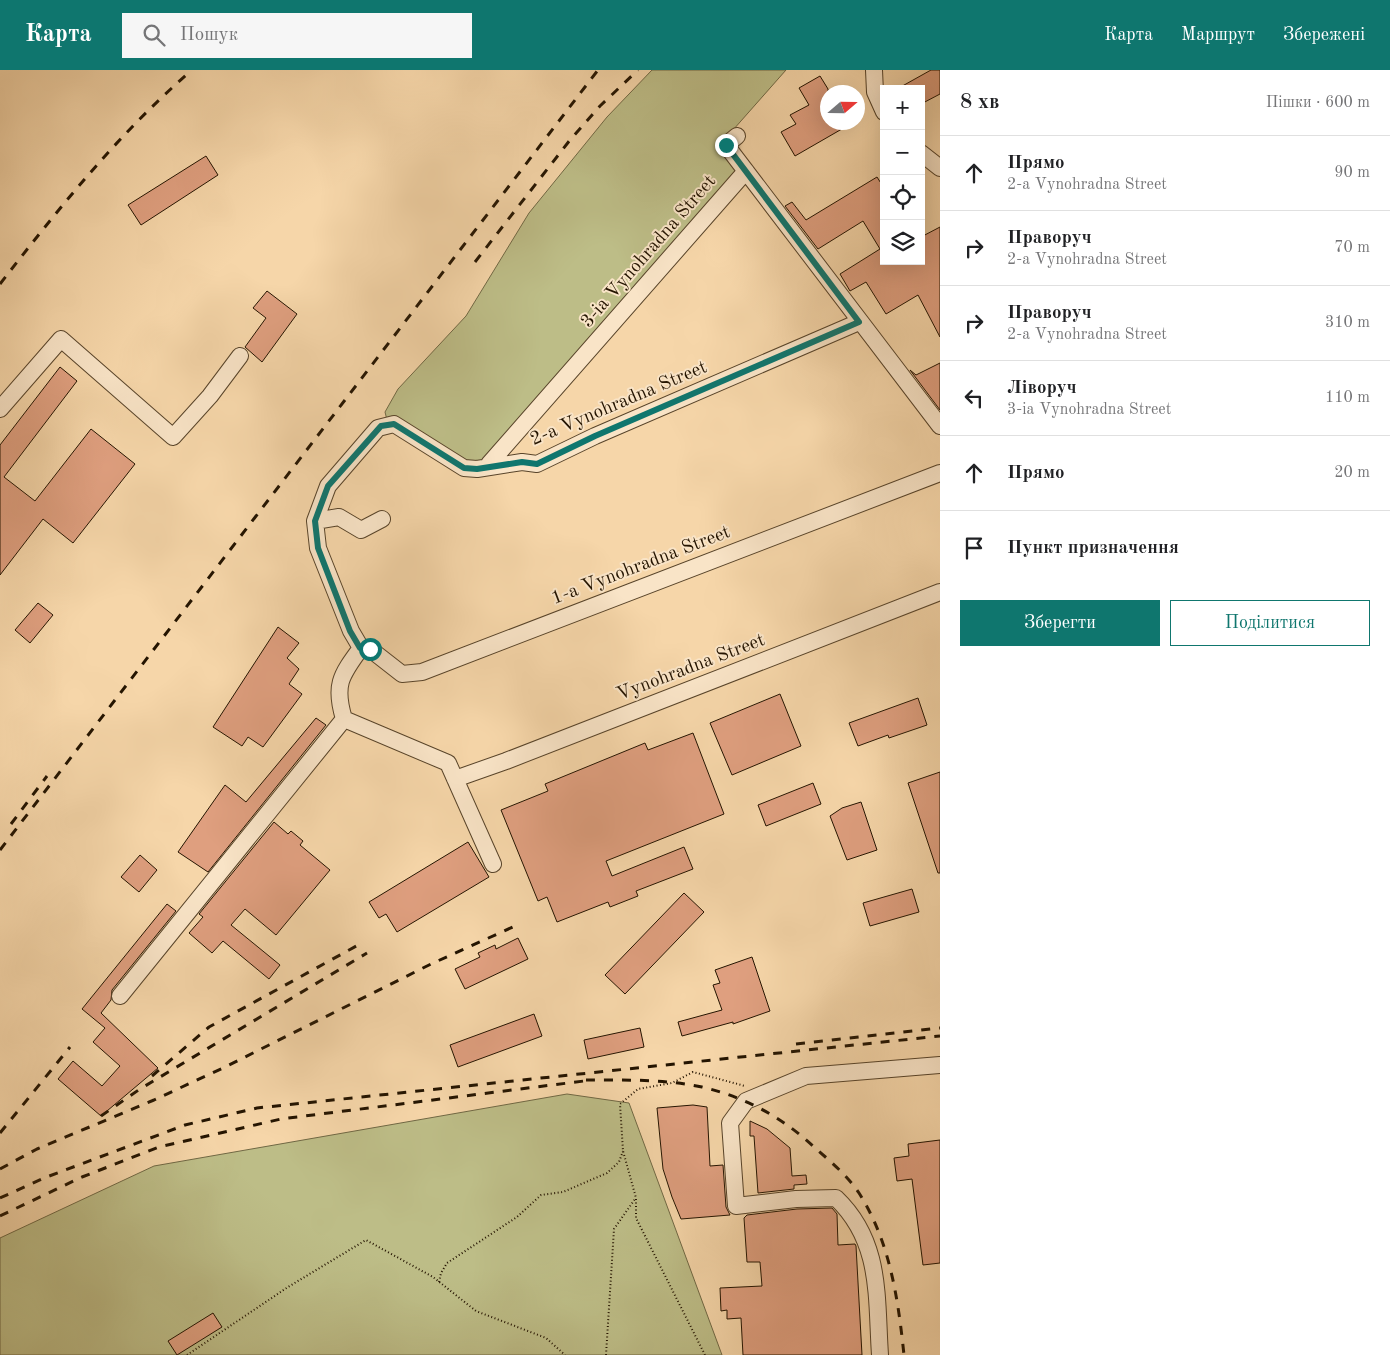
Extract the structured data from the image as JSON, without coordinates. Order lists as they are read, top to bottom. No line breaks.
{"streets":{"street":["3-ia Vynohradna Street","2-a Vynohradna Street","1-a Vynohradna Street","Vynohradna Street"]},"crossings":[["2-a Vynohradna Street","1-a Vynohradna Street"]],"north":"right","page":{"header":"Карта","search":"Пошук","nav":["Карта","Маршрут","Збережені"],"heading":["8 хв","Пішки · 600 m"],"map_buttons":["+","−"],"list":[["Прямо","2-a Vynohradna Street","90 m"],["Праворуч","2-a Vynohradna Street","70 m"],["Праворуч","2-a Vynohradna Street","310 m"],["Ліворуч","3-ia Vynohradna Street","110 m"],["Прямо","20 m"],"Пункт призначення"],"buttons":["Зберегти","Поділитися"]}}
